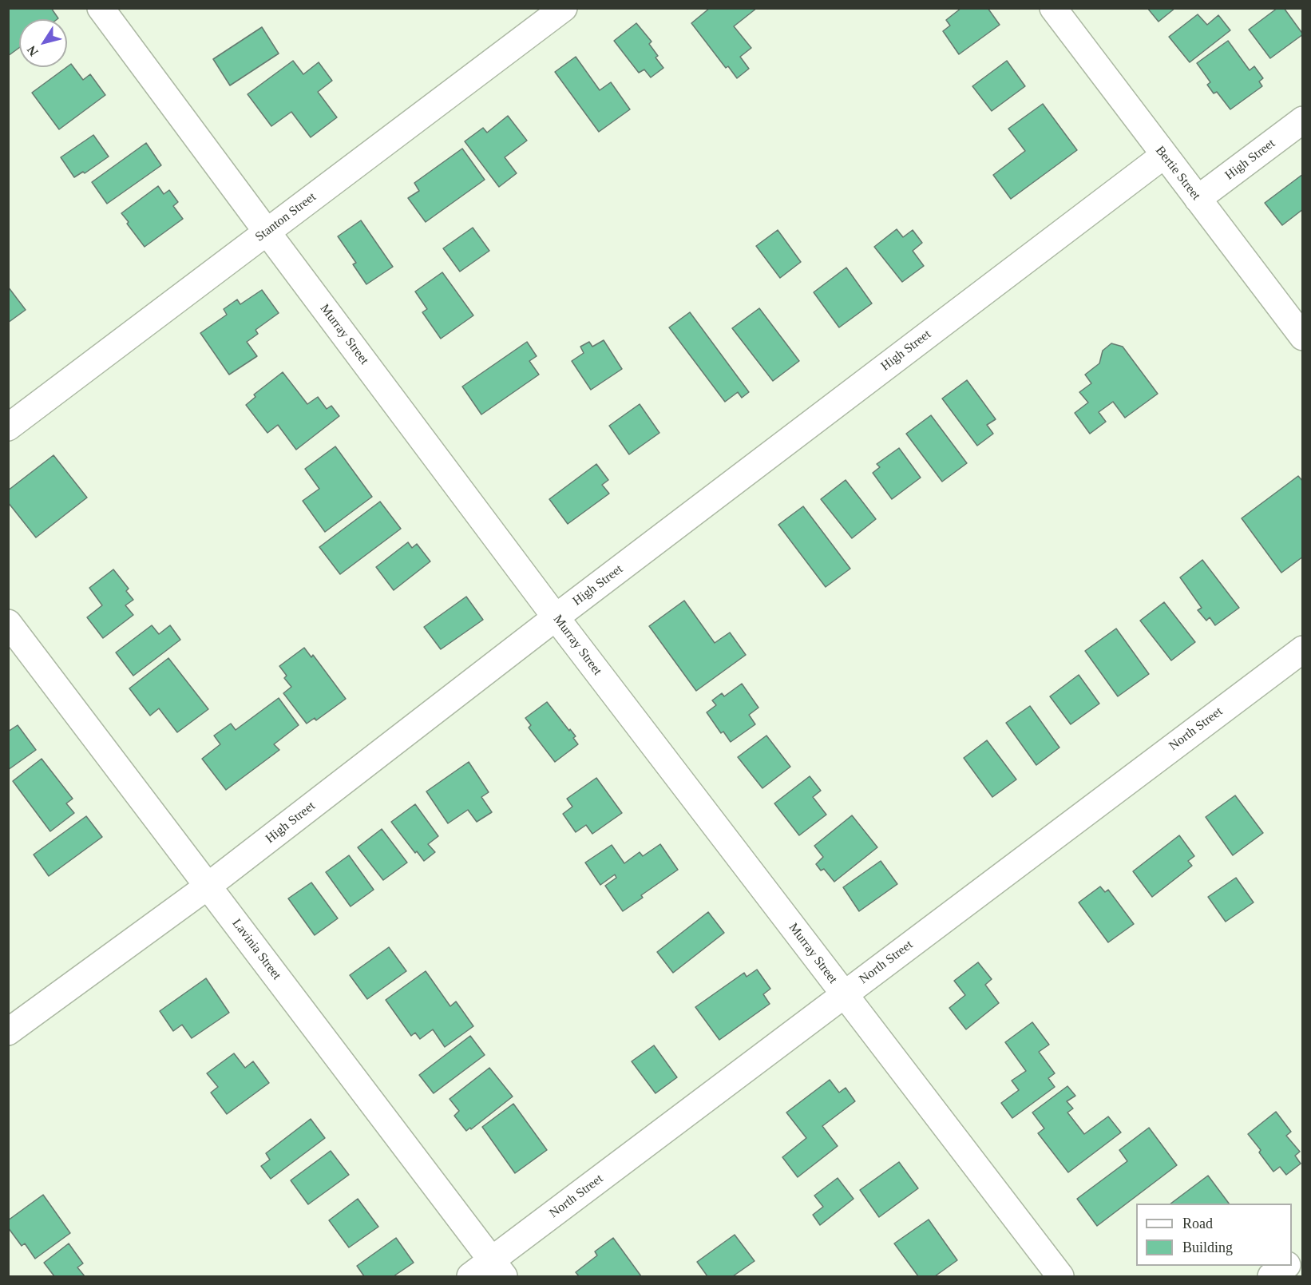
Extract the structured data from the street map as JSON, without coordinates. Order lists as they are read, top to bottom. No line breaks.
{"streets":{"street":["High Street","Bertie Street","Stanton Street","Murray Street","North Street","Lavinia Street"]},"crossings":[["High Street","Bertie Street"],["High Street","Murray Street"],["High Street","Lavinia Street"],["Stanton Street","Murray Street"],["Murray Street","North Street"],["North Street","Lavinia Street"]],"legend":["Road","Building"],"north":"bottom left"}
